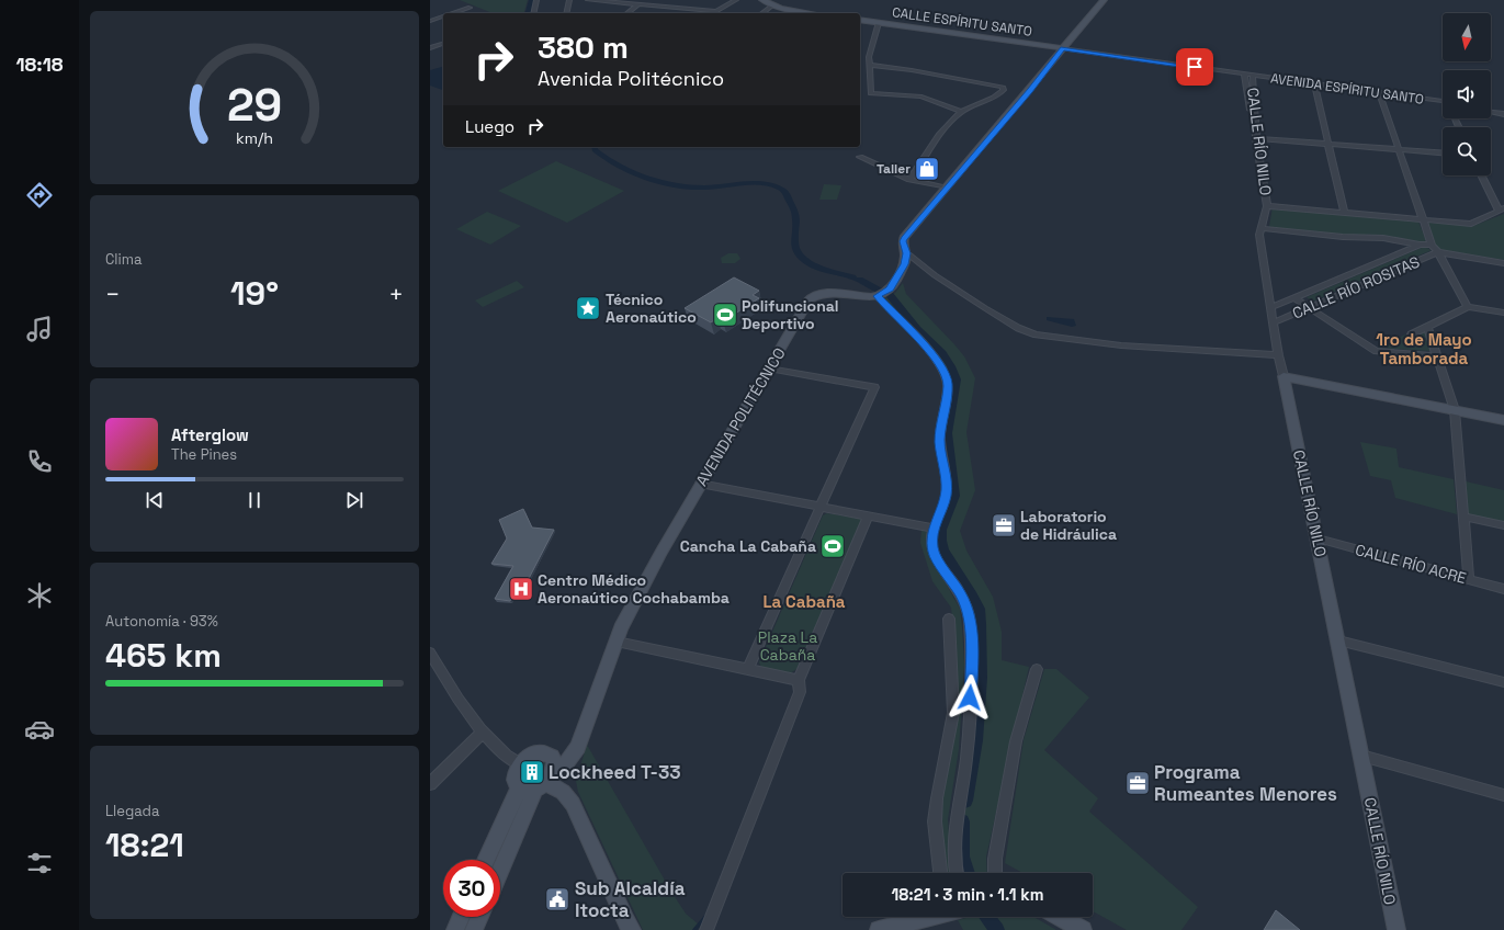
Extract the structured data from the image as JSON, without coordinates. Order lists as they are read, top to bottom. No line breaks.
{"streets":{"main road":["CALLE ESPÍRITU SANTO","CALLE RÍO NILO","AVENIDA POLITÉCNICO"],"street":["AVENIDA ESPÍRITU SANTO","CALLE RÍO ROSITAS","CALLE RÍO ACRE"]},"crossings":[["CALLE ESPÍRITU SANTO","AVENIDA ESPÍRITU SANTO"],["AVENIDA ESPÍRITU SANTO","CALLE RÍO NILO"],["CALLE RÍO NILO","CALLE RÍO ROSITAS"],["CALLE RÍO NILO","CALLE RÍO ACRE"]],"districts":["1ro de Mayo Tamborada","La Cabaña"],"parks":["Plaza La Cabaña"],"places":{"shop":["Taller"],"place":["Técnico Aeronaútico"],"sports":["Polifuncional Deportivo","Cancha La Cabaña"],"office":["Laboratorio de Hidráulica","Programa Rumeantes Menores"],"hospital":["Centro Médico Aeronaútico Cochabamba"],"building":["Lockheed T-33"],"public building":["Sub Alcaldía Itocta"]},"north":"bottom","page":{"tabs":"18:18","turn":["380 m","Avenida Politécnico"],"then":"Luego","tile":["Clima",["Autonomía · 93%","465 km"],["Llegada","18:21"]],"heat":["−","19°","+"],"song":["Afterglow","The Pines"],"limit":"30","trip":"18:21 · 3 min · 1.1 km","gauge":["29","km/h"]}}
